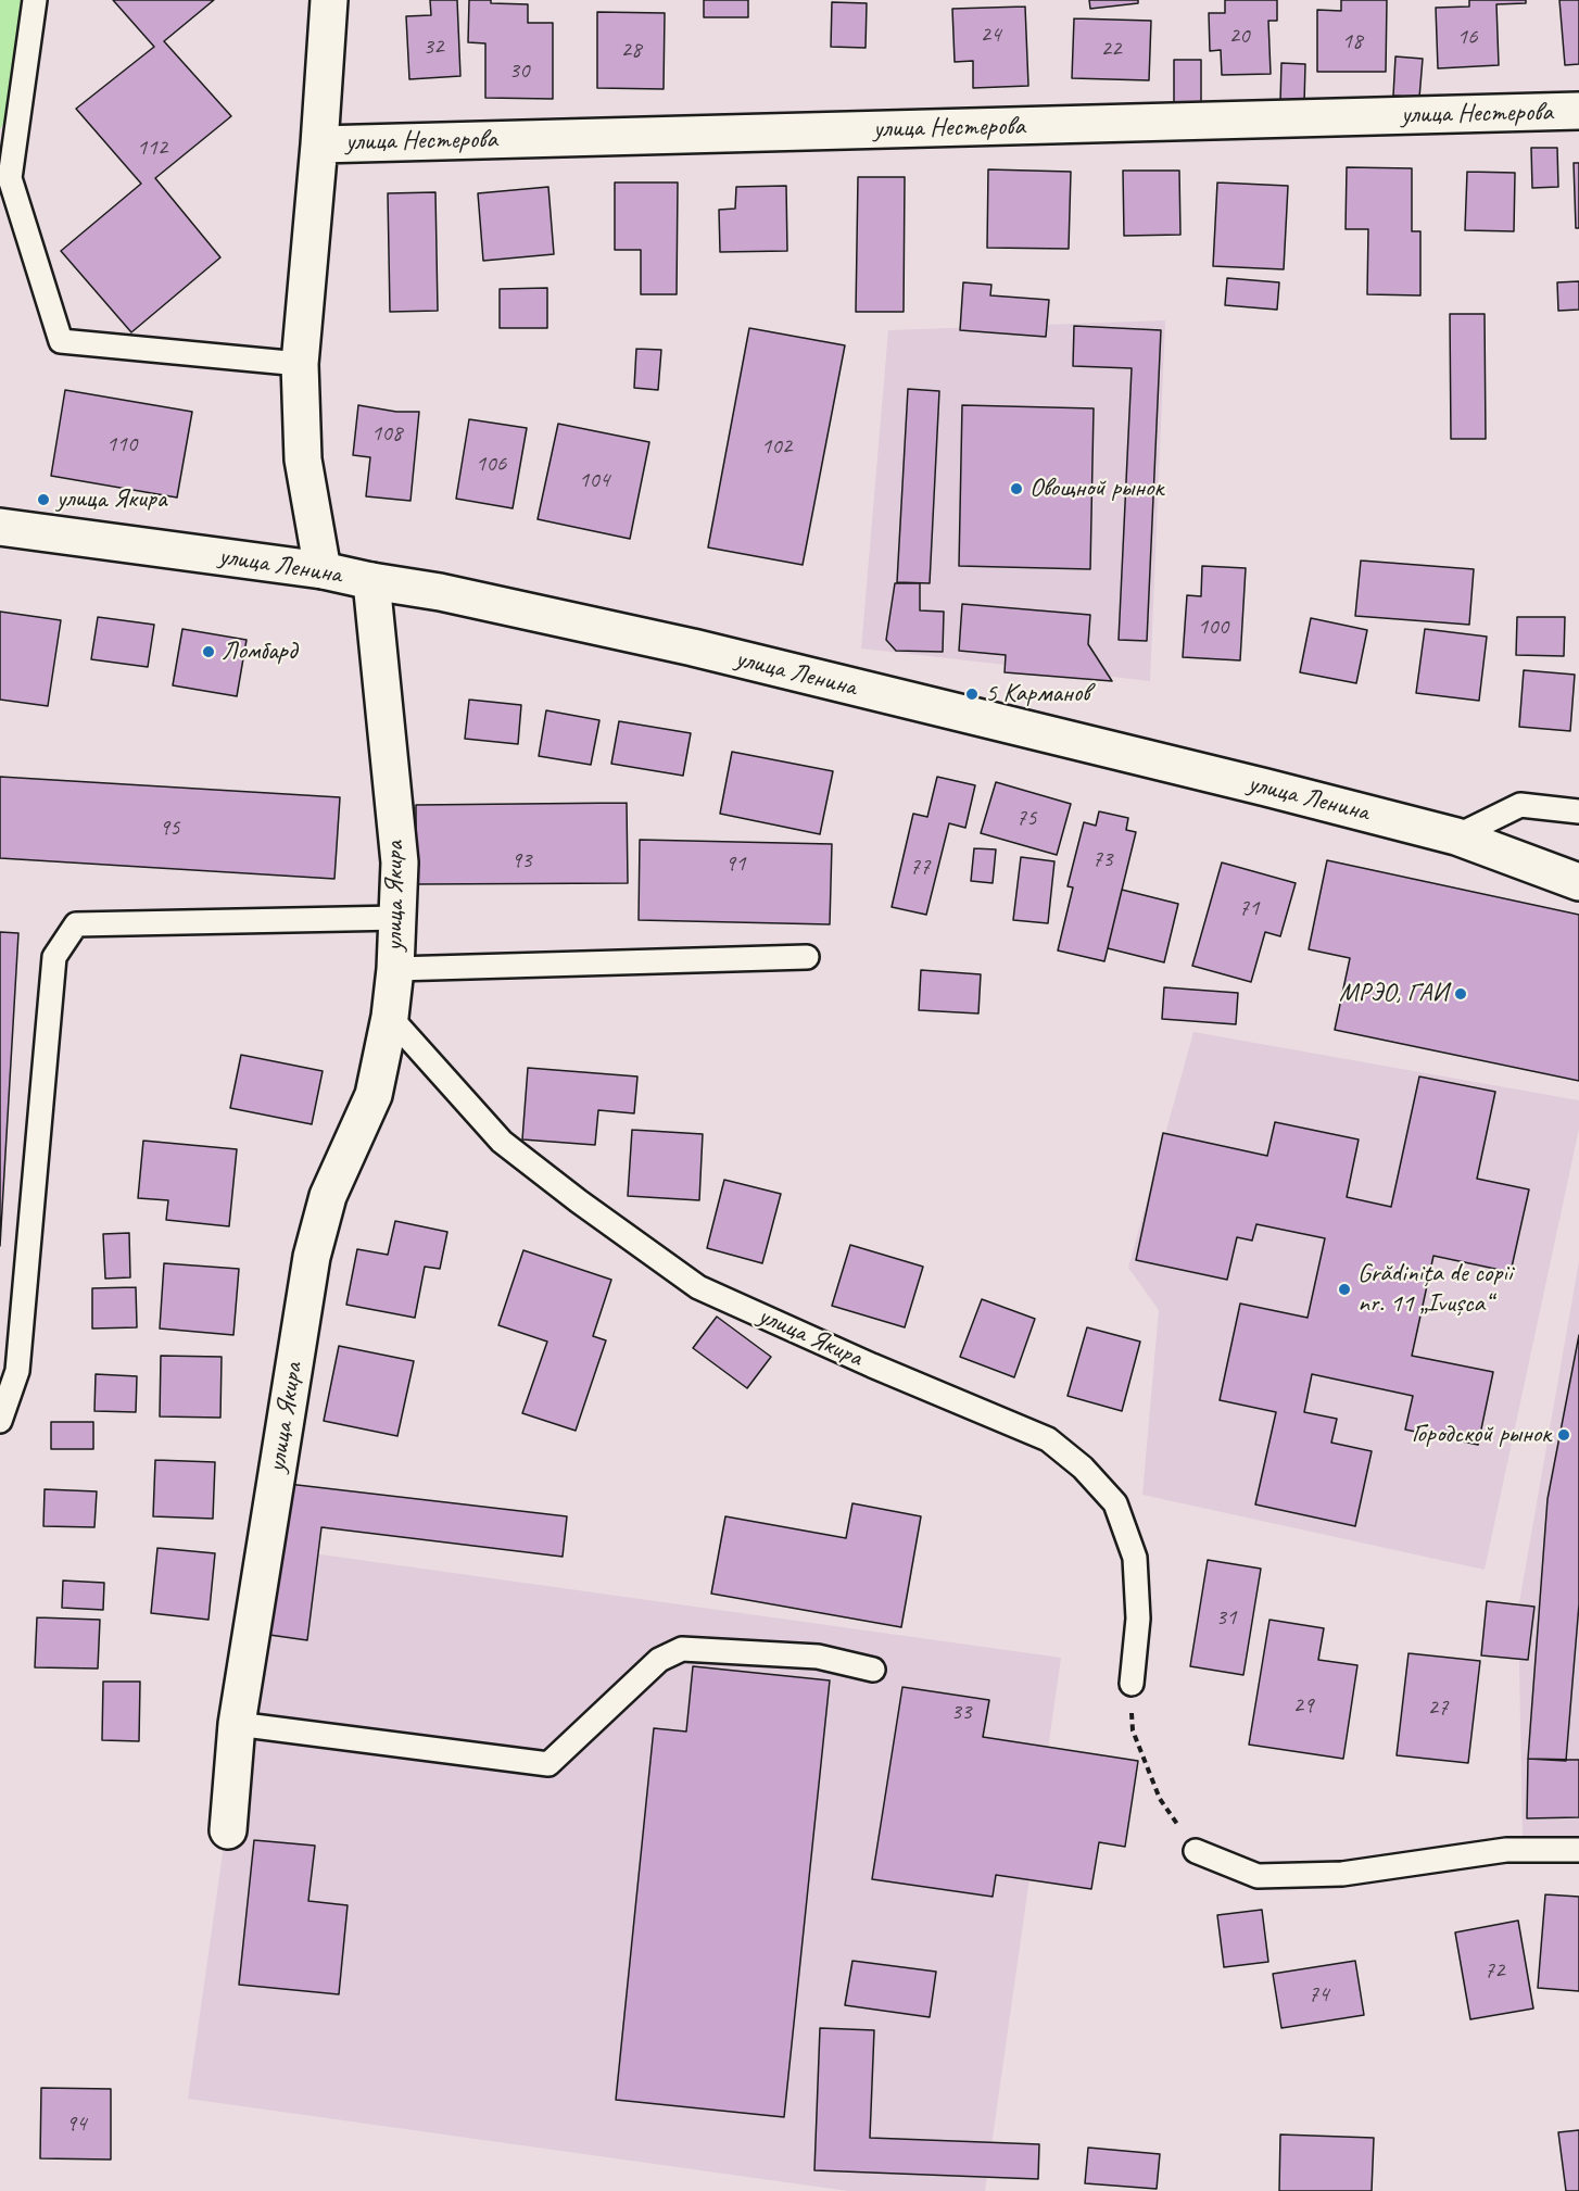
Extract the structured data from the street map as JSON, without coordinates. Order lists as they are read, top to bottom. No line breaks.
{"streets":{"street":["улица Нестерова","улица Ленина","улица Якира"]},"crossings":[["улица Ленина","улица Якира"]],"places":["Овощной рынок","улица Якира","Ломбард","5 Карманов","МРЭО, ГАИ","Grădinița de copii nr. 11 „Ivușca“","Городской рынок"],"house_numbers":["24","20","16","18","32","22","28","30","112","108","110","102","106","104","100","75","95","73","93","91","77","71","31","29","27","33","72","74","94"]}
